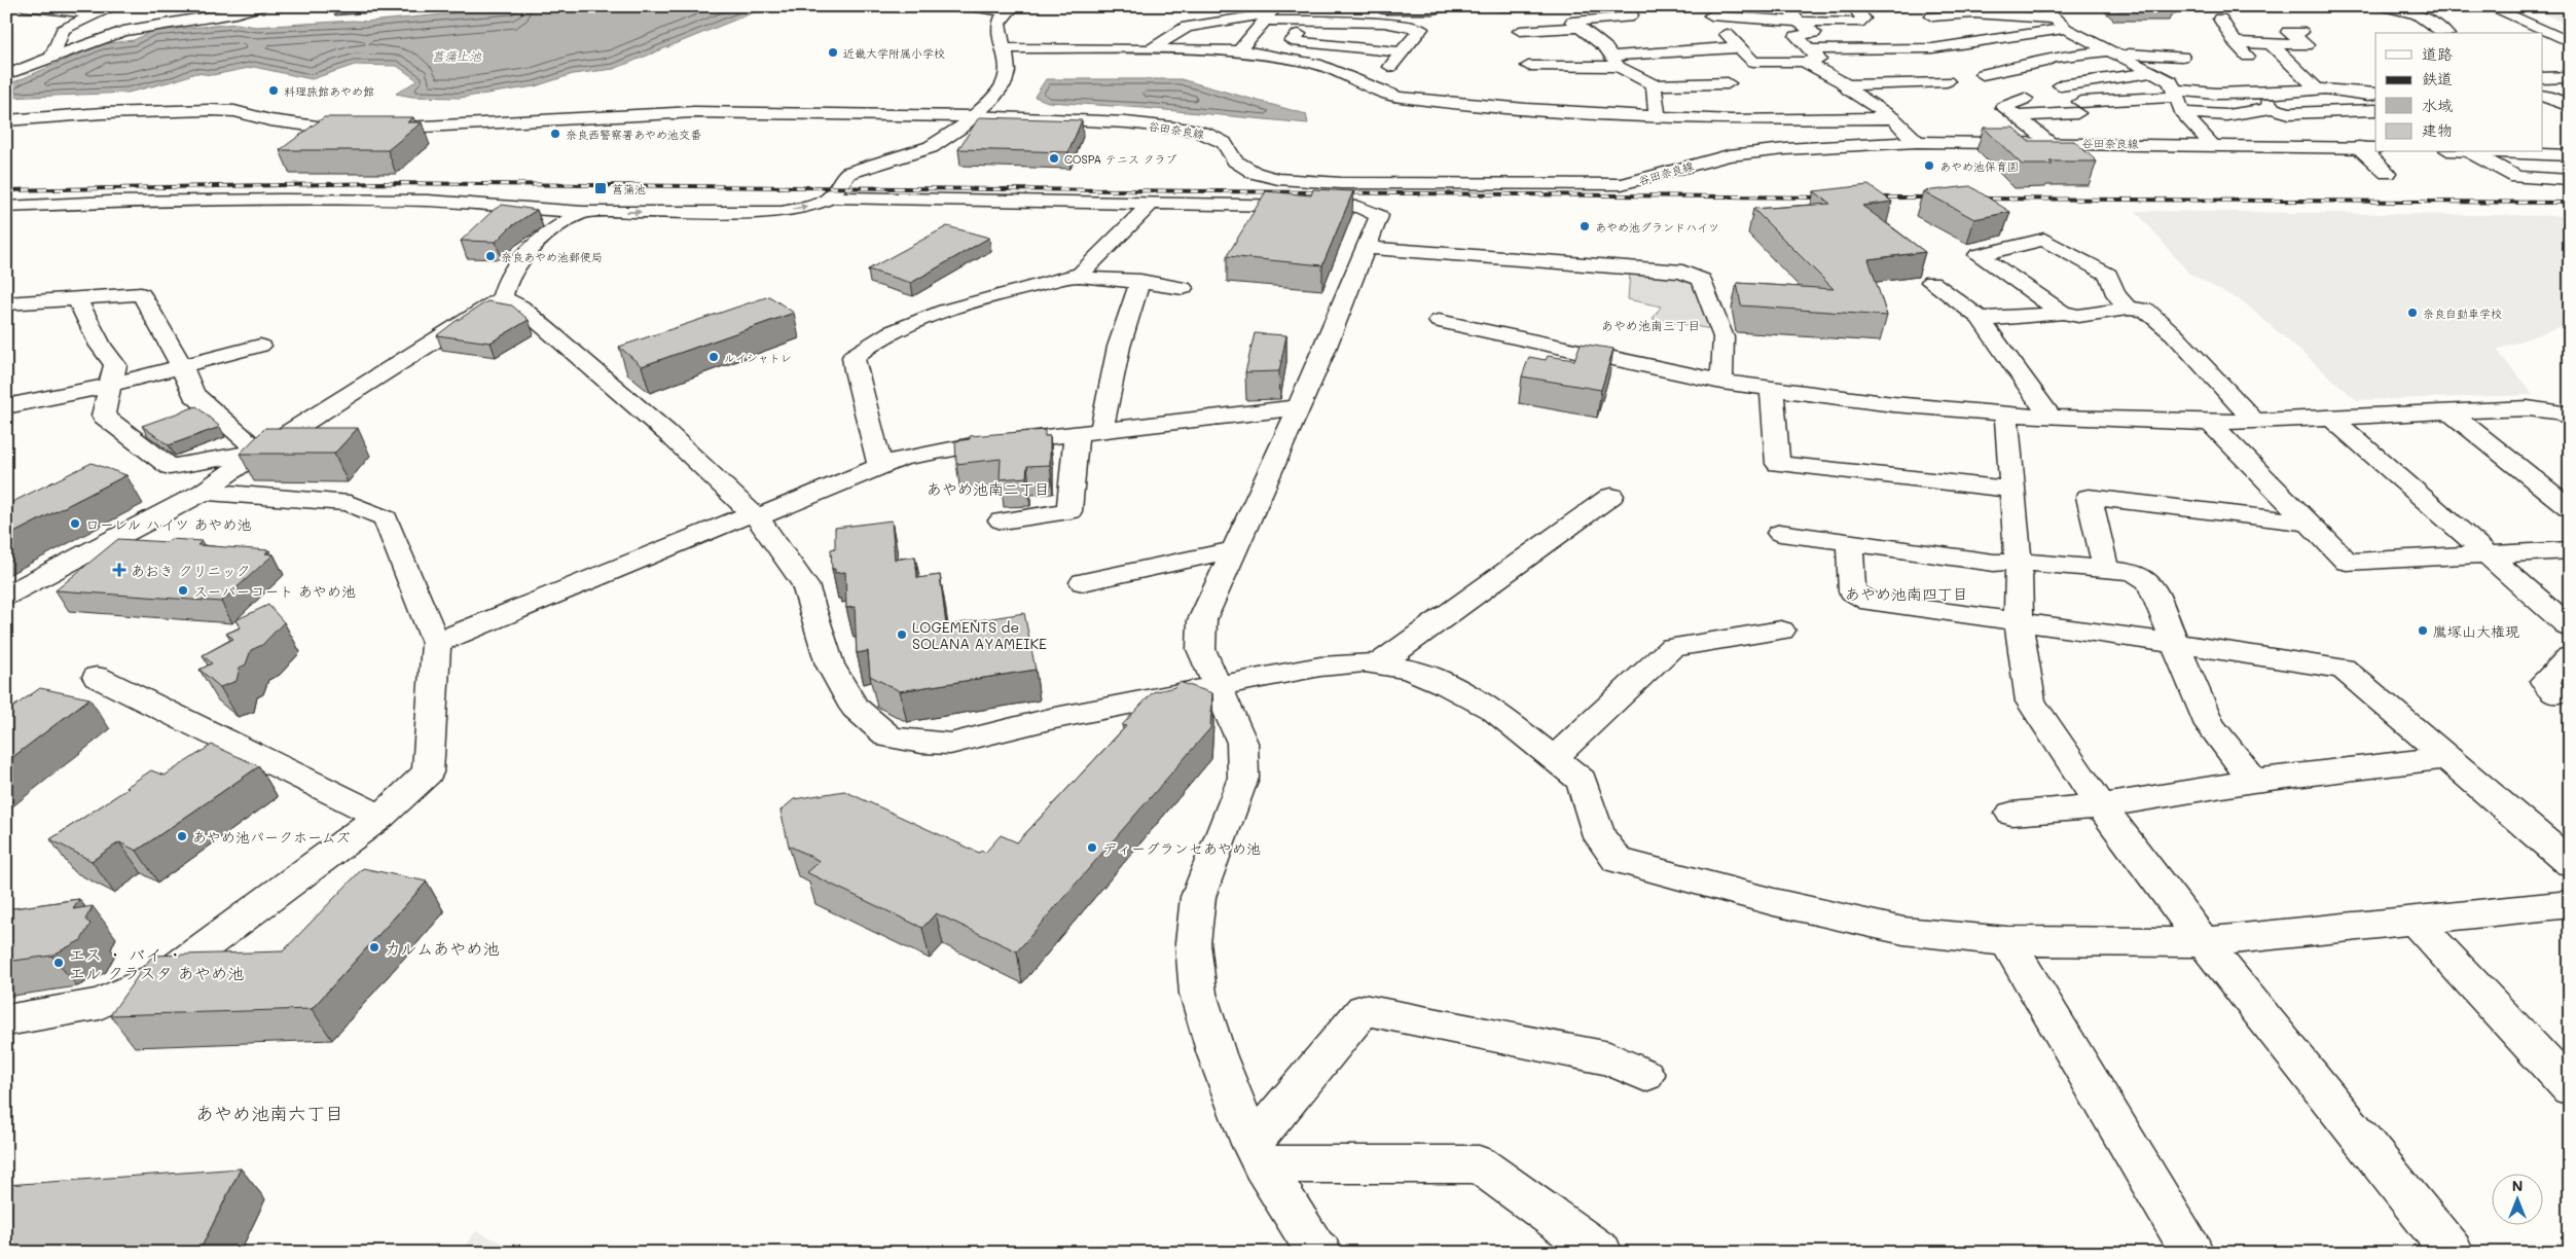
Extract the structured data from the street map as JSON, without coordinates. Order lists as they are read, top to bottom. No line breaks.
{"streets":{"street":["谷田奈良線"]},"districts":["あやめ池南三丁目","あやめ池南二丁目","あやめ池南四丁目","あやめ池南六丁目"],"water":["菖蒲上池"],"places":{"other":["近畿大学附属小学校","料理旅館あやめ館","奈良西警察署あやめ池交番","COSPA テニス クラブ","あやめ池保育園","あやめ池グランドハイツ","奈良あやめ池郵便局","奈良自動車学校","ルイシャトレ","ローレル ハイツ あやめ池","スーパーコート あやめ池","鷹塚山大権現","LOGEMENTS de SOLANA AYAMEIKE","あやめ池パークホームズ","ディーグランセあやめ池","カルムあやめ池","エス ・ バイ ・ エル クラスタ あやめ池"],"transit":["菖蒲池"],"health":["あおき クリニック"]},"legend":["道路","鉄道","水域","建物"],"north":"top"}
